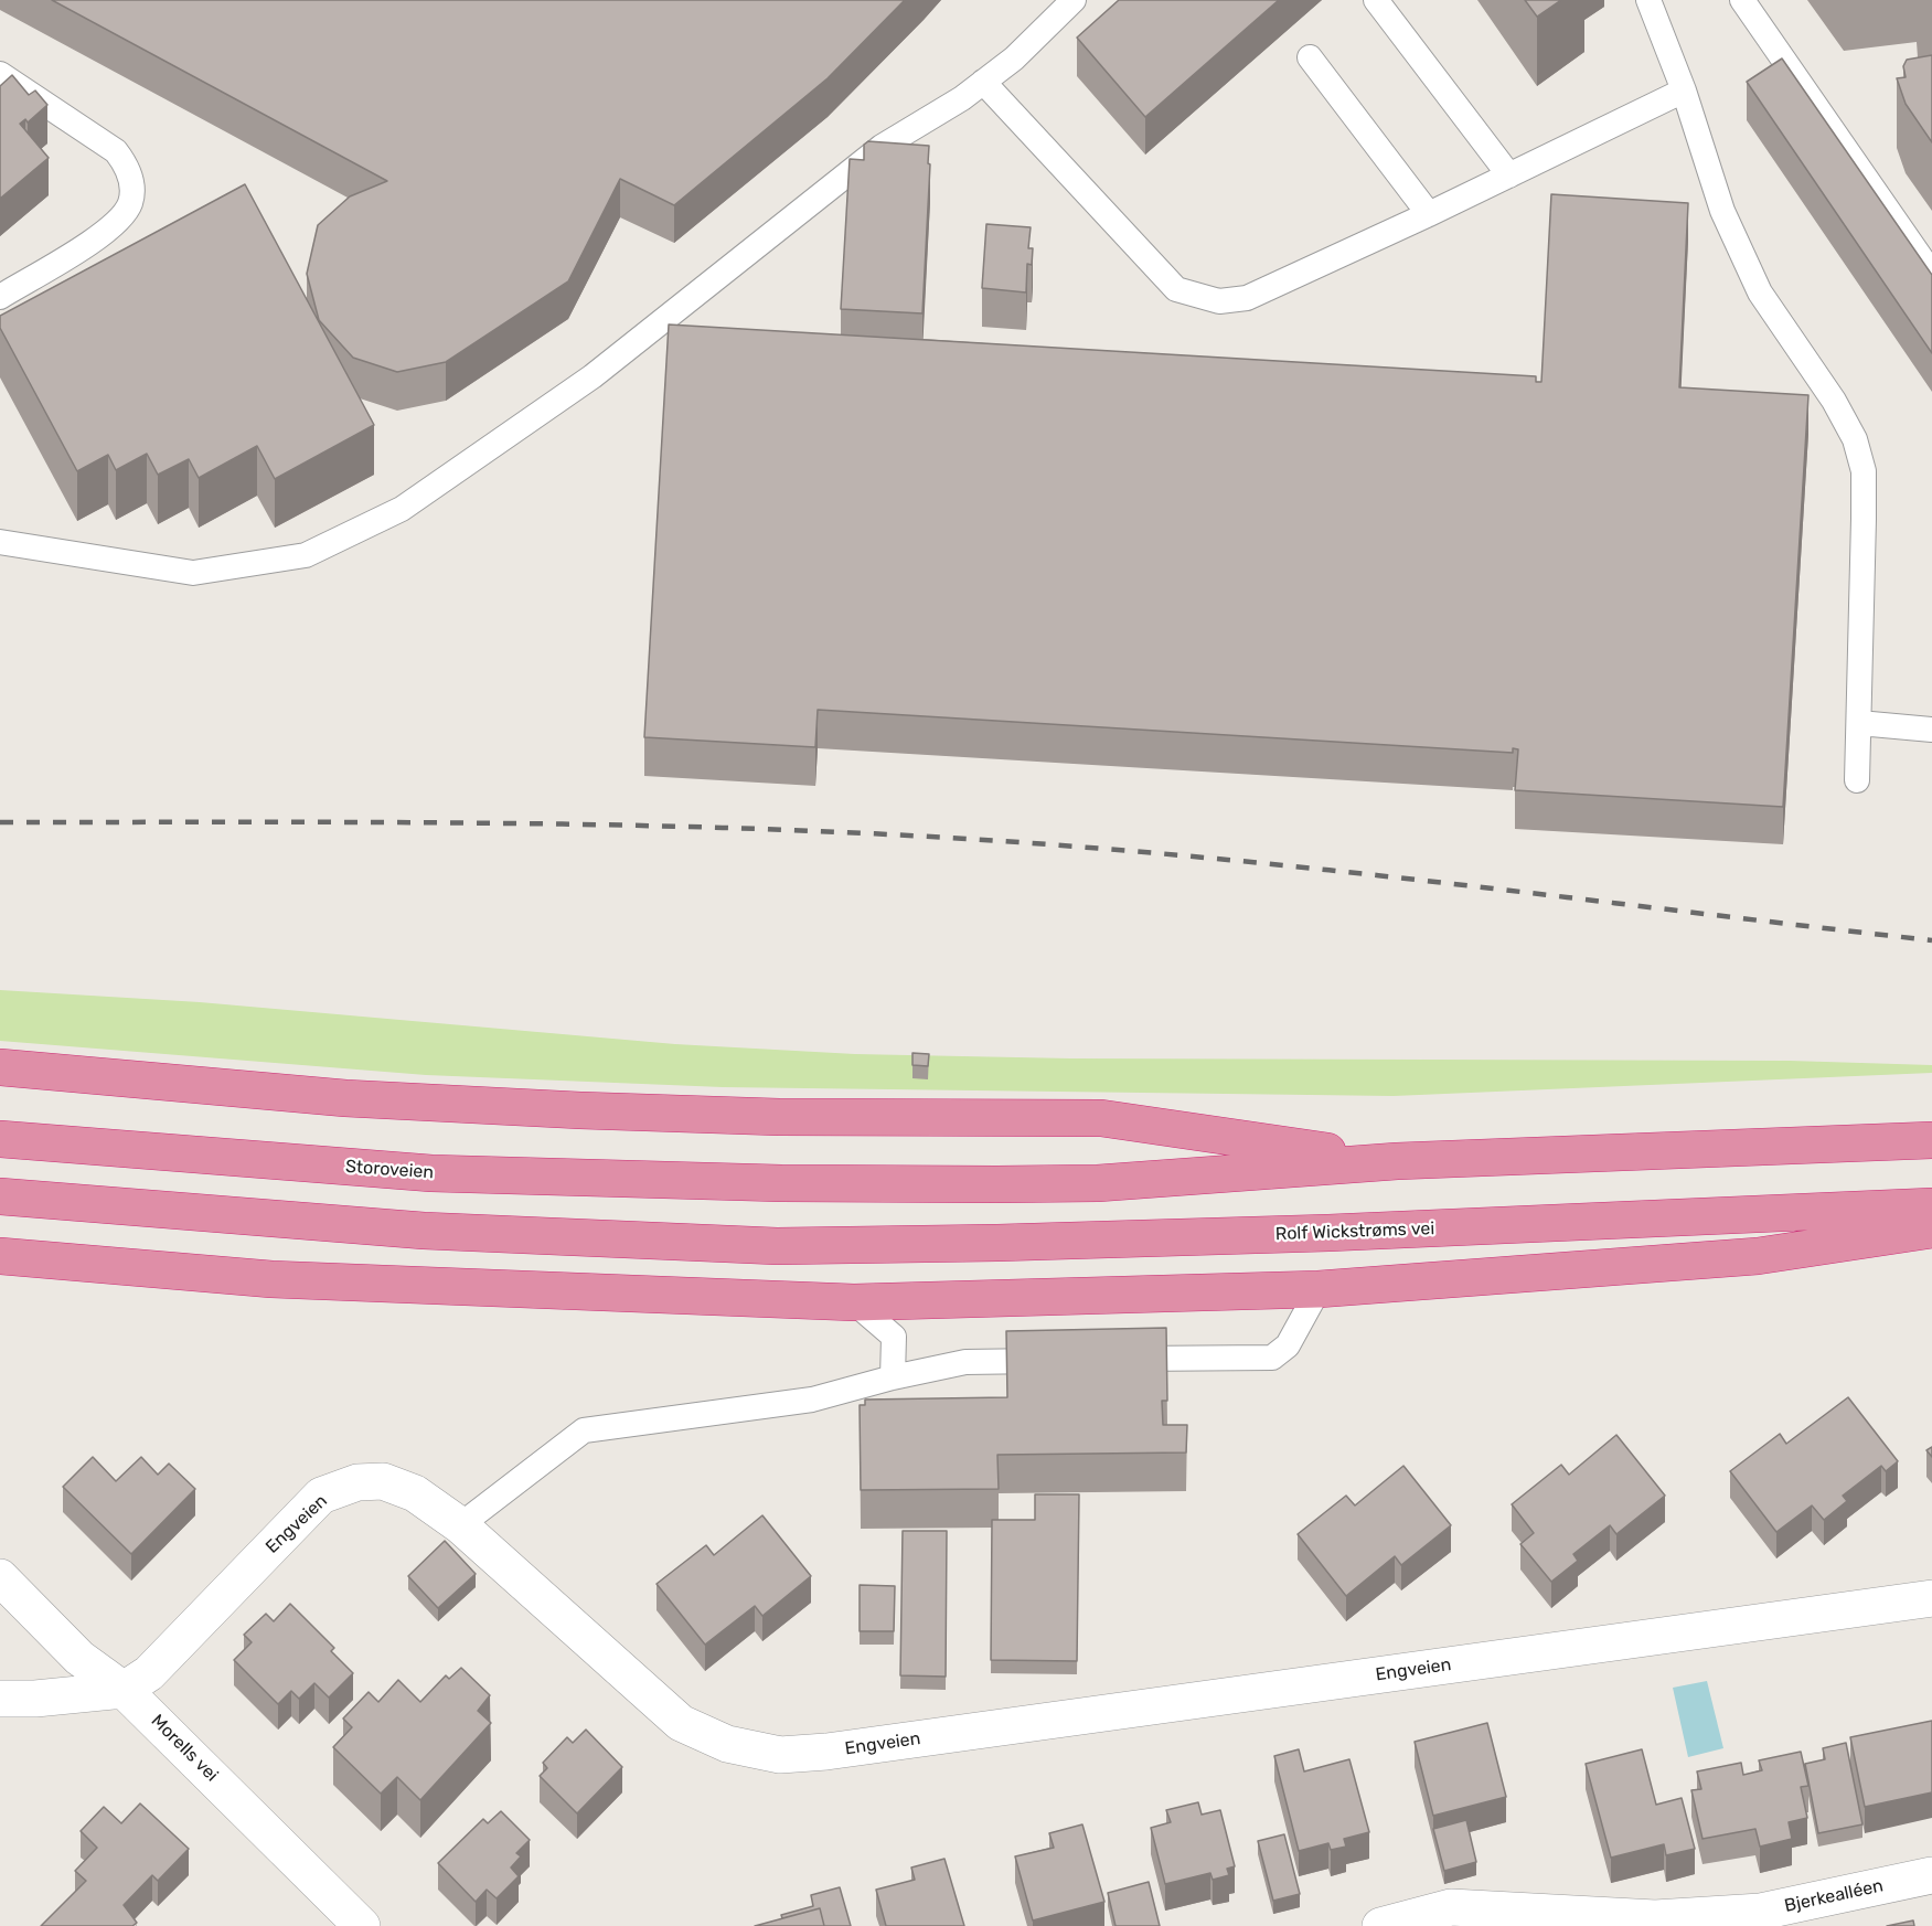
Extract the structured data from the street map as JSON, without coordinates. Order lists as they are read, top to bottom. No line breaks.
{"streets":{"highway":["Storoveien","Rolf Wickstrøms vei"],"street":["Engveien","Morells vei","Bjerkealléen"]},"crossings":[["Engveien","Morells vei"]]}
